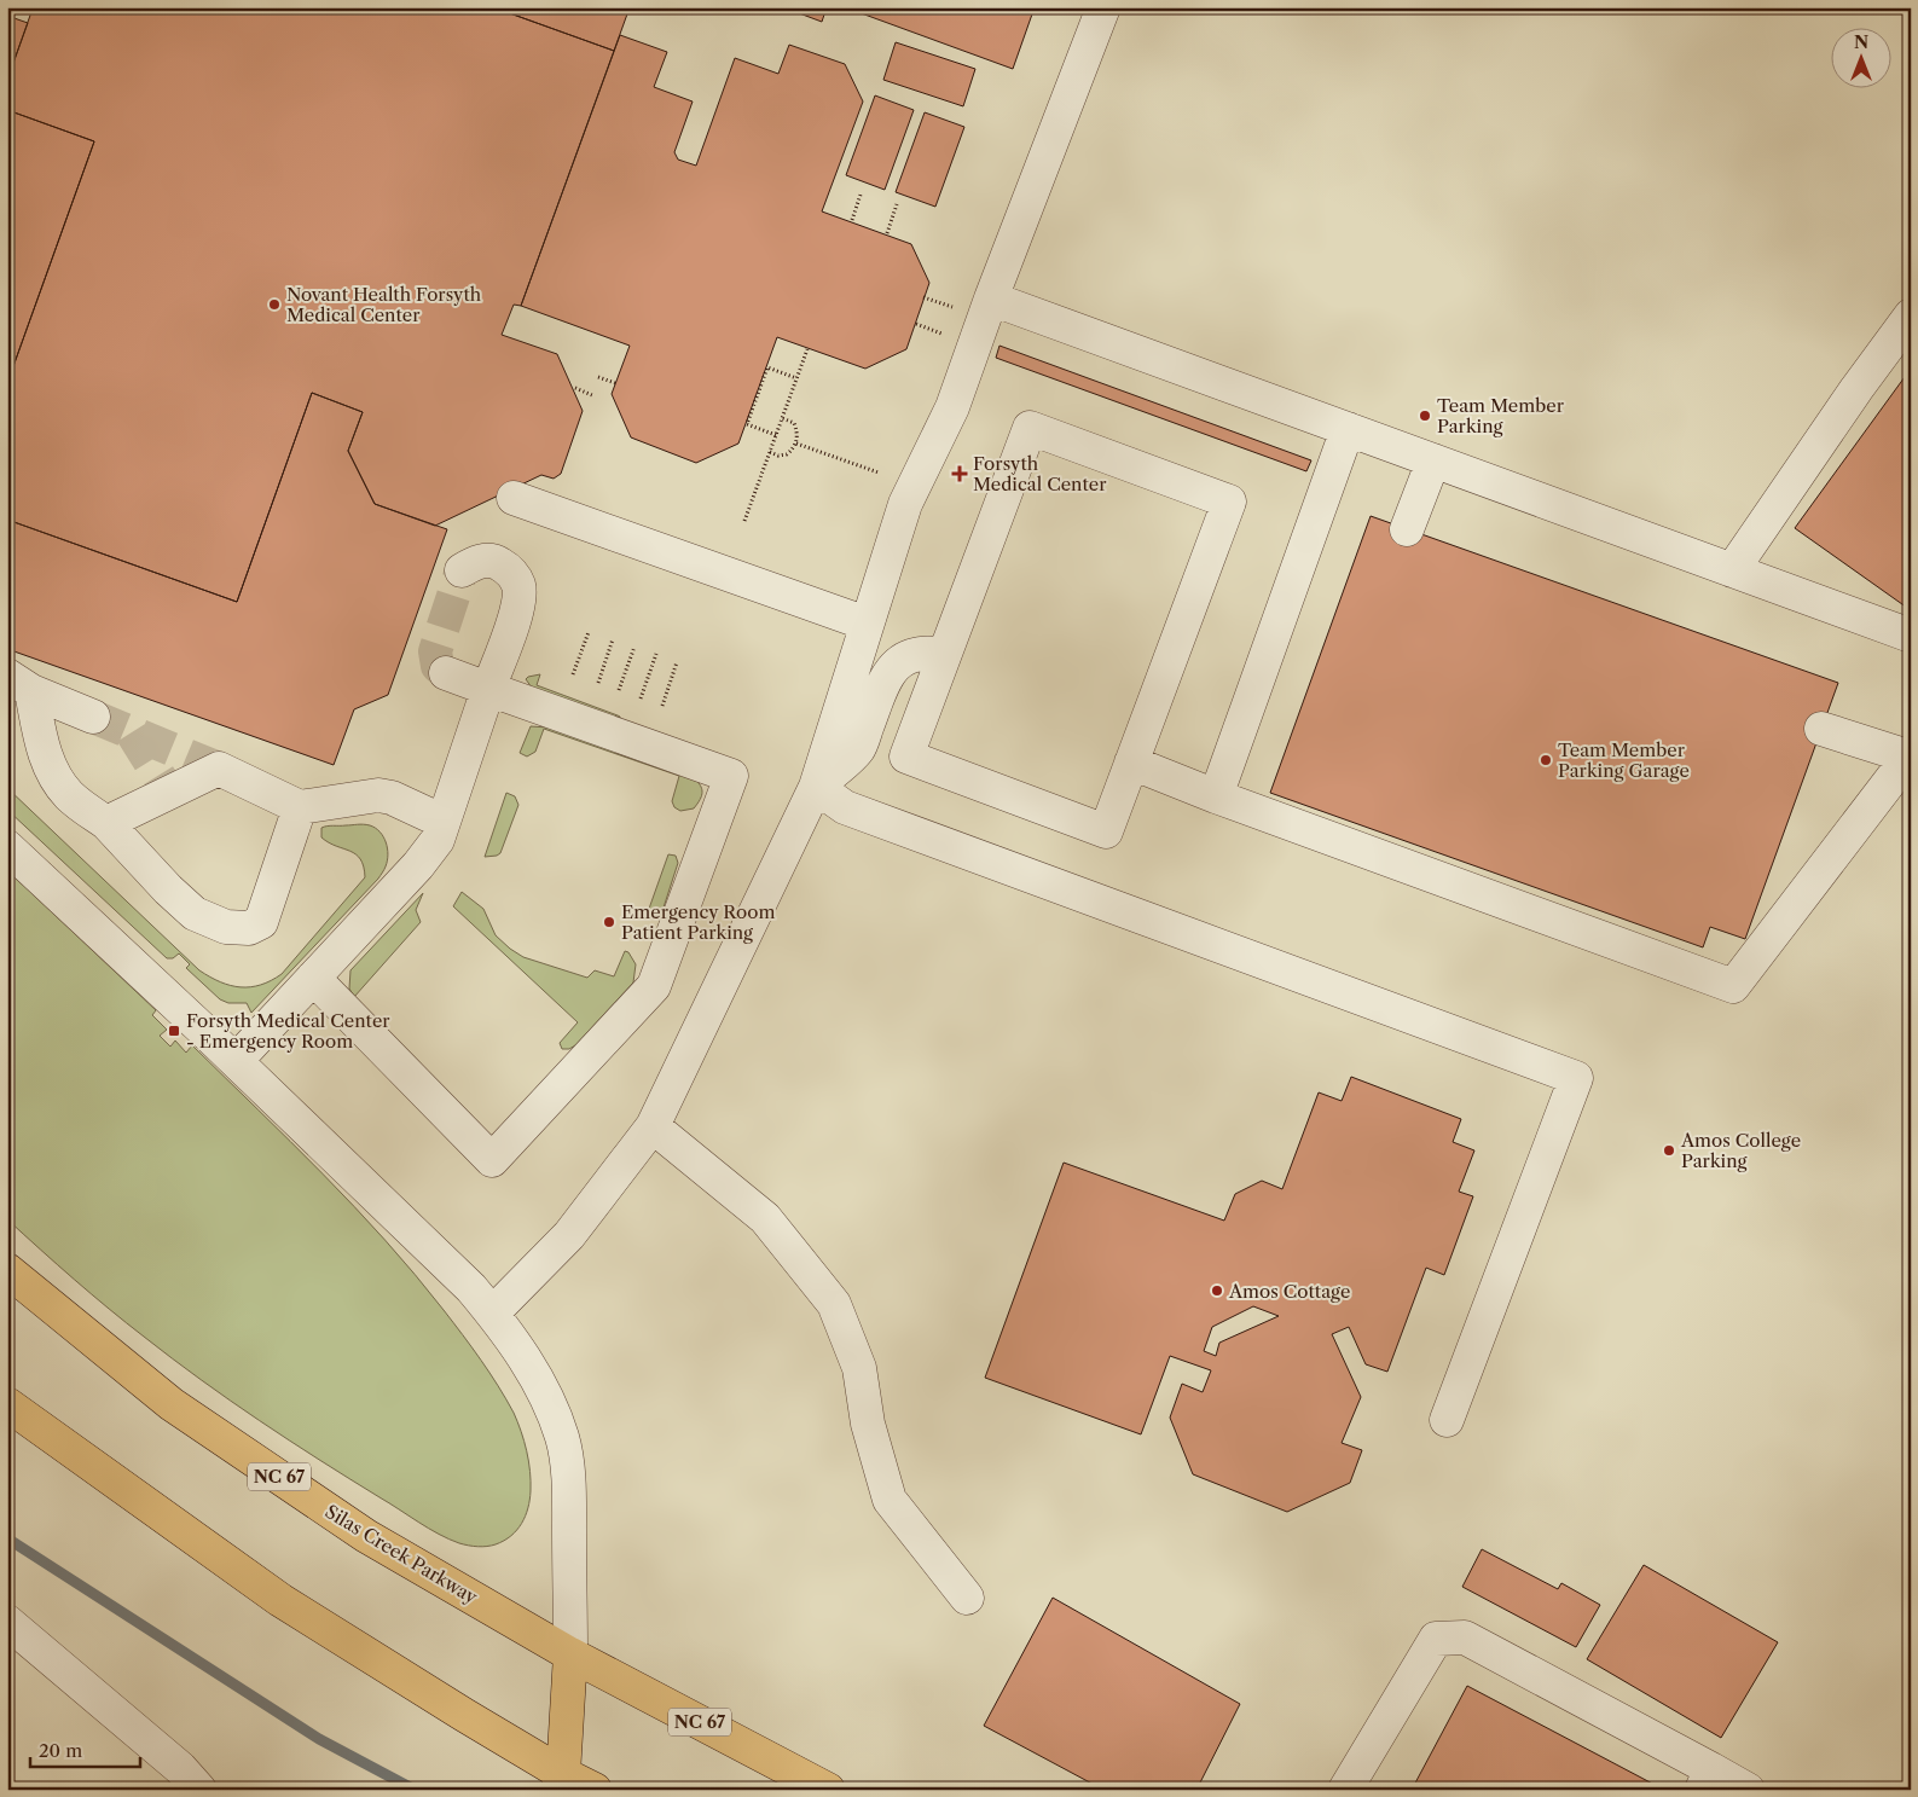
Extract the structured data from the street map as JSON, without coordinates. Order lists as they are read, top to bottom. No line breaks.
{"streets":{"main road":["NC 67","Silas Creek Parkway"]},"places":{"other":["Novant Health Forsyth Medical Center","Team Member Parking","Team Member Parking Garage","Emergency Room Patient Parking","Amos College Parking","Amos Cottage"],"health":["Forsyth Medical Center"],"transit":["Forsyth Medical Center - Emergency Room"]},"scale_bar":"20 m","north":"top"}
